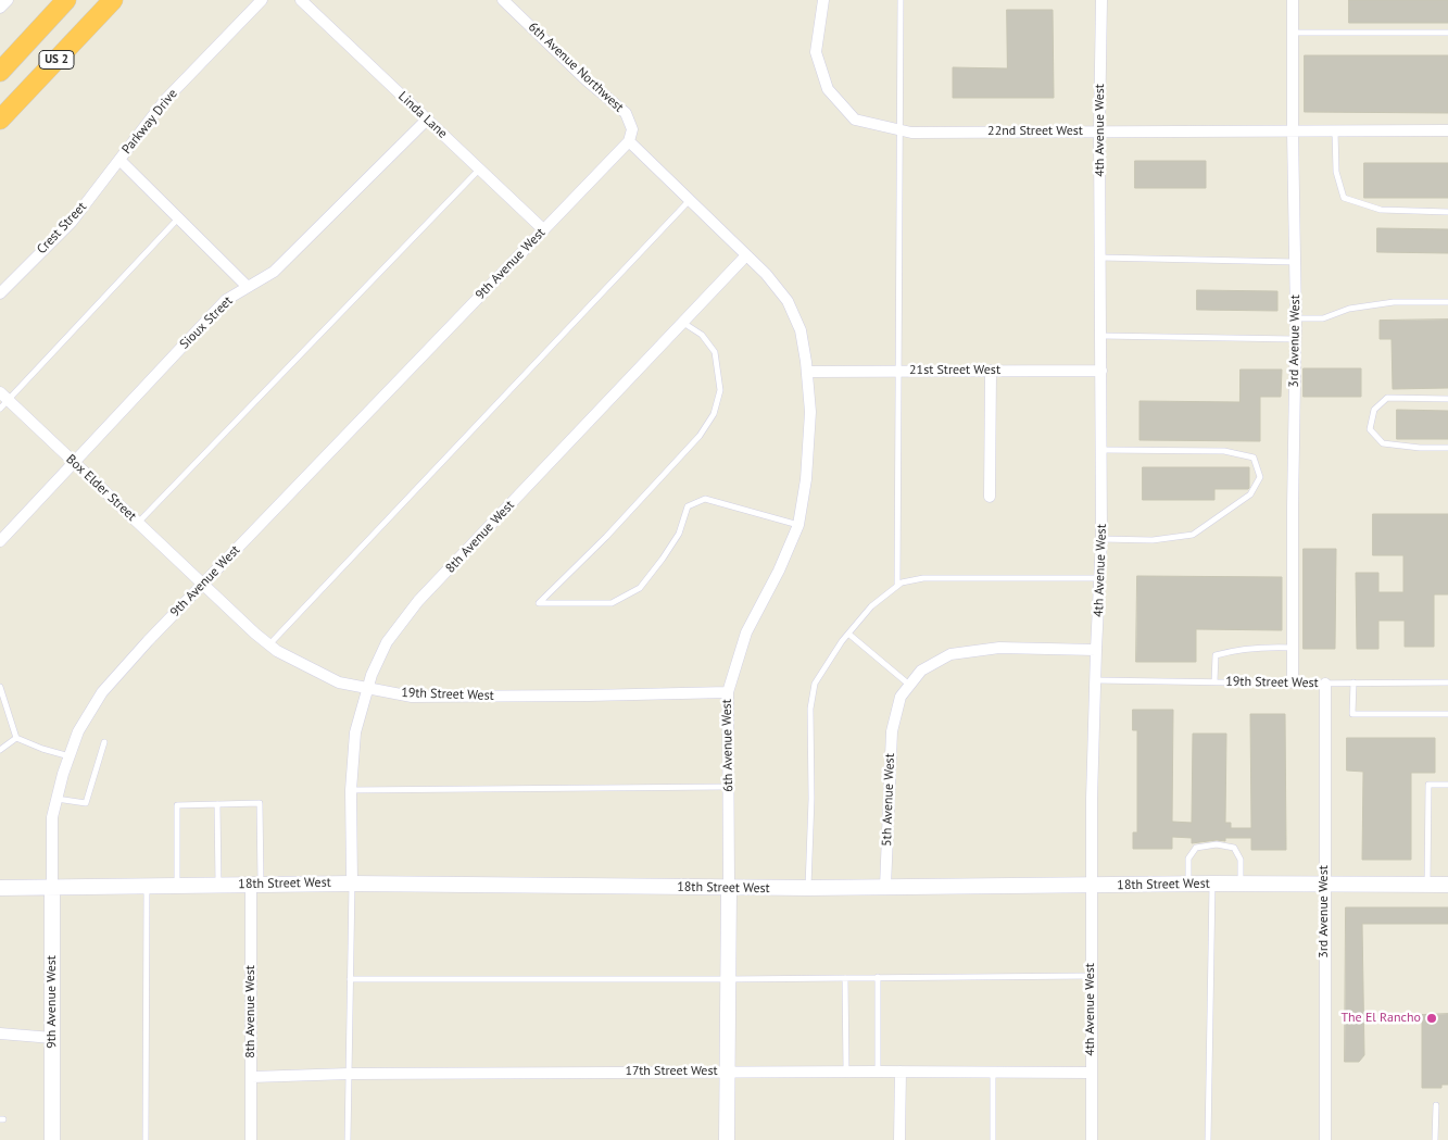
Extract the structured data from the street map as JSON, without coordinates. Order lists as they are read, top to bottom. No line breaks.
{"streets":{"highway":["US 2"],"street":["6th Avenue Northwest","Linda Lane","Parkway Drive","4th Avenue West","22nd Street West","Crest Street","9th Avenue West","Sioux Street","3rd Avenue West","21st Street West","Box Elder Street","8th Avenue West","19th Street West","6th Avenue West","5th Avenue West","18th Street West","17th Street West"]},"crossings":[["6th Avenue Northwest","9th Avenue West"],["Linda Lane","9th Avenue West"],["Linda Lane","Sioux Street"],["Parkway Drive","Crest Street"],["Parkway Drive","Sioux Street"],["4th Avenue West","22nd Street West"],["4th Avenue West","21st Street West"],["4th Avenue West","19th Street West"],["4th Avenue West","18th Street West"],["4th Avenue West","17th Street West"],["22nd Street West","3rd Avenue West"],["9th Avenue West","Box Elder Street"],["9th Avenue West","19th Street West"],["9th Avenue West","18th Street West"],["Sioux Street","Box Elder Street"],["3rd Avenue West","19th Street West"],["3rd Avenue West","18th Street West"],["21st Street West","6th Avenue West"],["Box Elder Street","19th Street West"],["8th Avenue West","19th Street West"],["8th Avenue West","6th Avenue West"],["8th Avenue West","18th Street West"],["8th Avenue West","17th Street West"],["19th Street West","6th Avenue West"],["6th Avenue West","18th Street West"],["6th Avenue West","17th Street West"],["5th Avenue West","18th Street West"]],"places":["The El Rancho"]}
